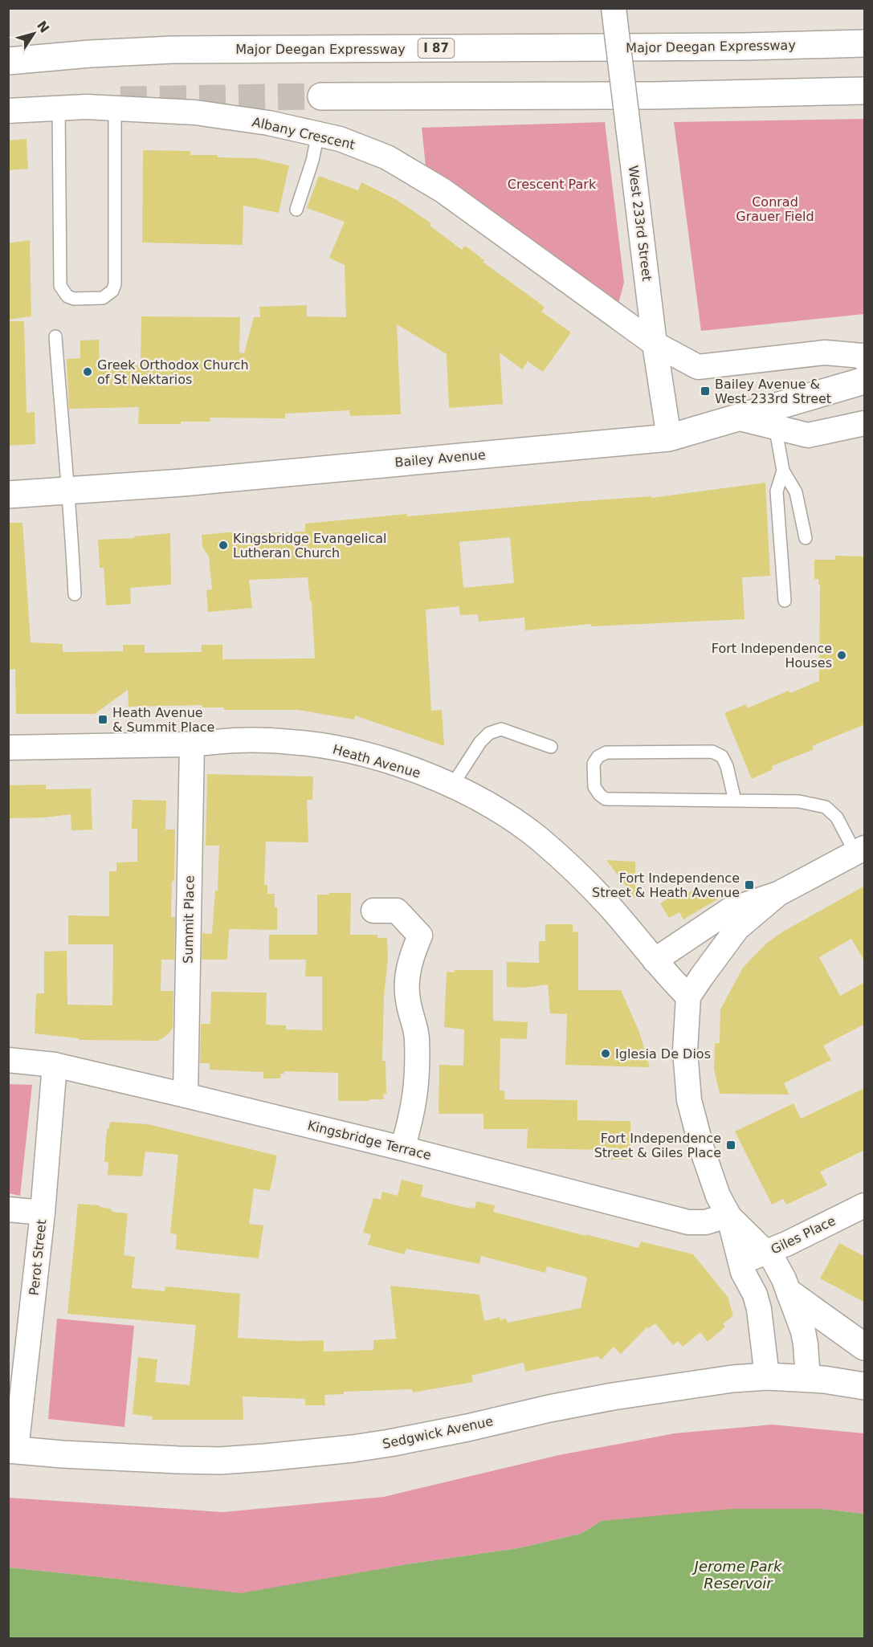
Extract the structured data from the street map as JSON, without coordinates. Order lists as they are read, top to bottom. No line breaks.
{"streets":{"main road":["Major Deegan Expressway","I 87","Bailey Avenue","Sedgwick Avenue"],"street":["Albany Crescent","West 233rd Street","Heath Avenue","Summit Place","Kingsbridge Terrace","Giles Place","Perot Street"]},"crossings":[["Albany Crescent","West 233rd Street"],["West 233rd Street","Bailey Avenue"],["Heath Avenue","Summit Place"],["Summit Place","Kingsbridge Terrace"],["Kingsbridge Terrace","Perot Street"],["Perot Street","Sedgwick Avenue"]],"water":["Jerome Park Reservoir"],"parks":["Crescent Park","Conrad Grauer Field"],"places":{"other":["Greek Orthodox Church of St Nektarios","Kingsbridge Evangelical Lutheran Church","Fort Independence Houses","Iglesia De Dios"],"transit":["Bailey Avenue & West 233rd Street","Heath Avenue & Summit Place","Fort Independence Street & Heath Avenue","Fort Independence Street & Giles Place"]},"north":"top right"}
